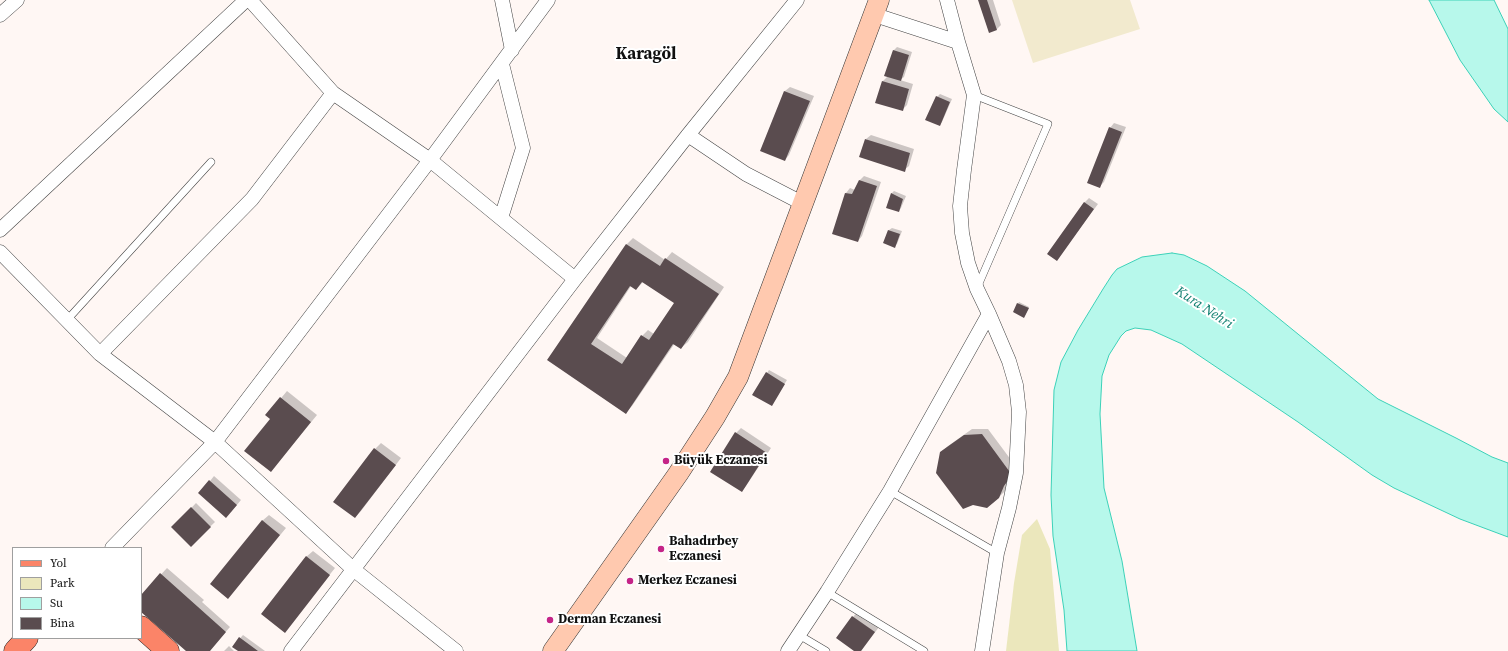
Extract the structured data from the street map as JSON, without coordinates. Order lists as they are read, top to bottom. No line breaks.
{"districts":["Karagöl"],"water":["Kura Nehri"],"places":["Büyük Eczanesi","Bahadırbey Eczanesi","Merkez Eczanesi","Derman Eczanesi"],"legend":["Yol","Park","Su","Bina"]}
